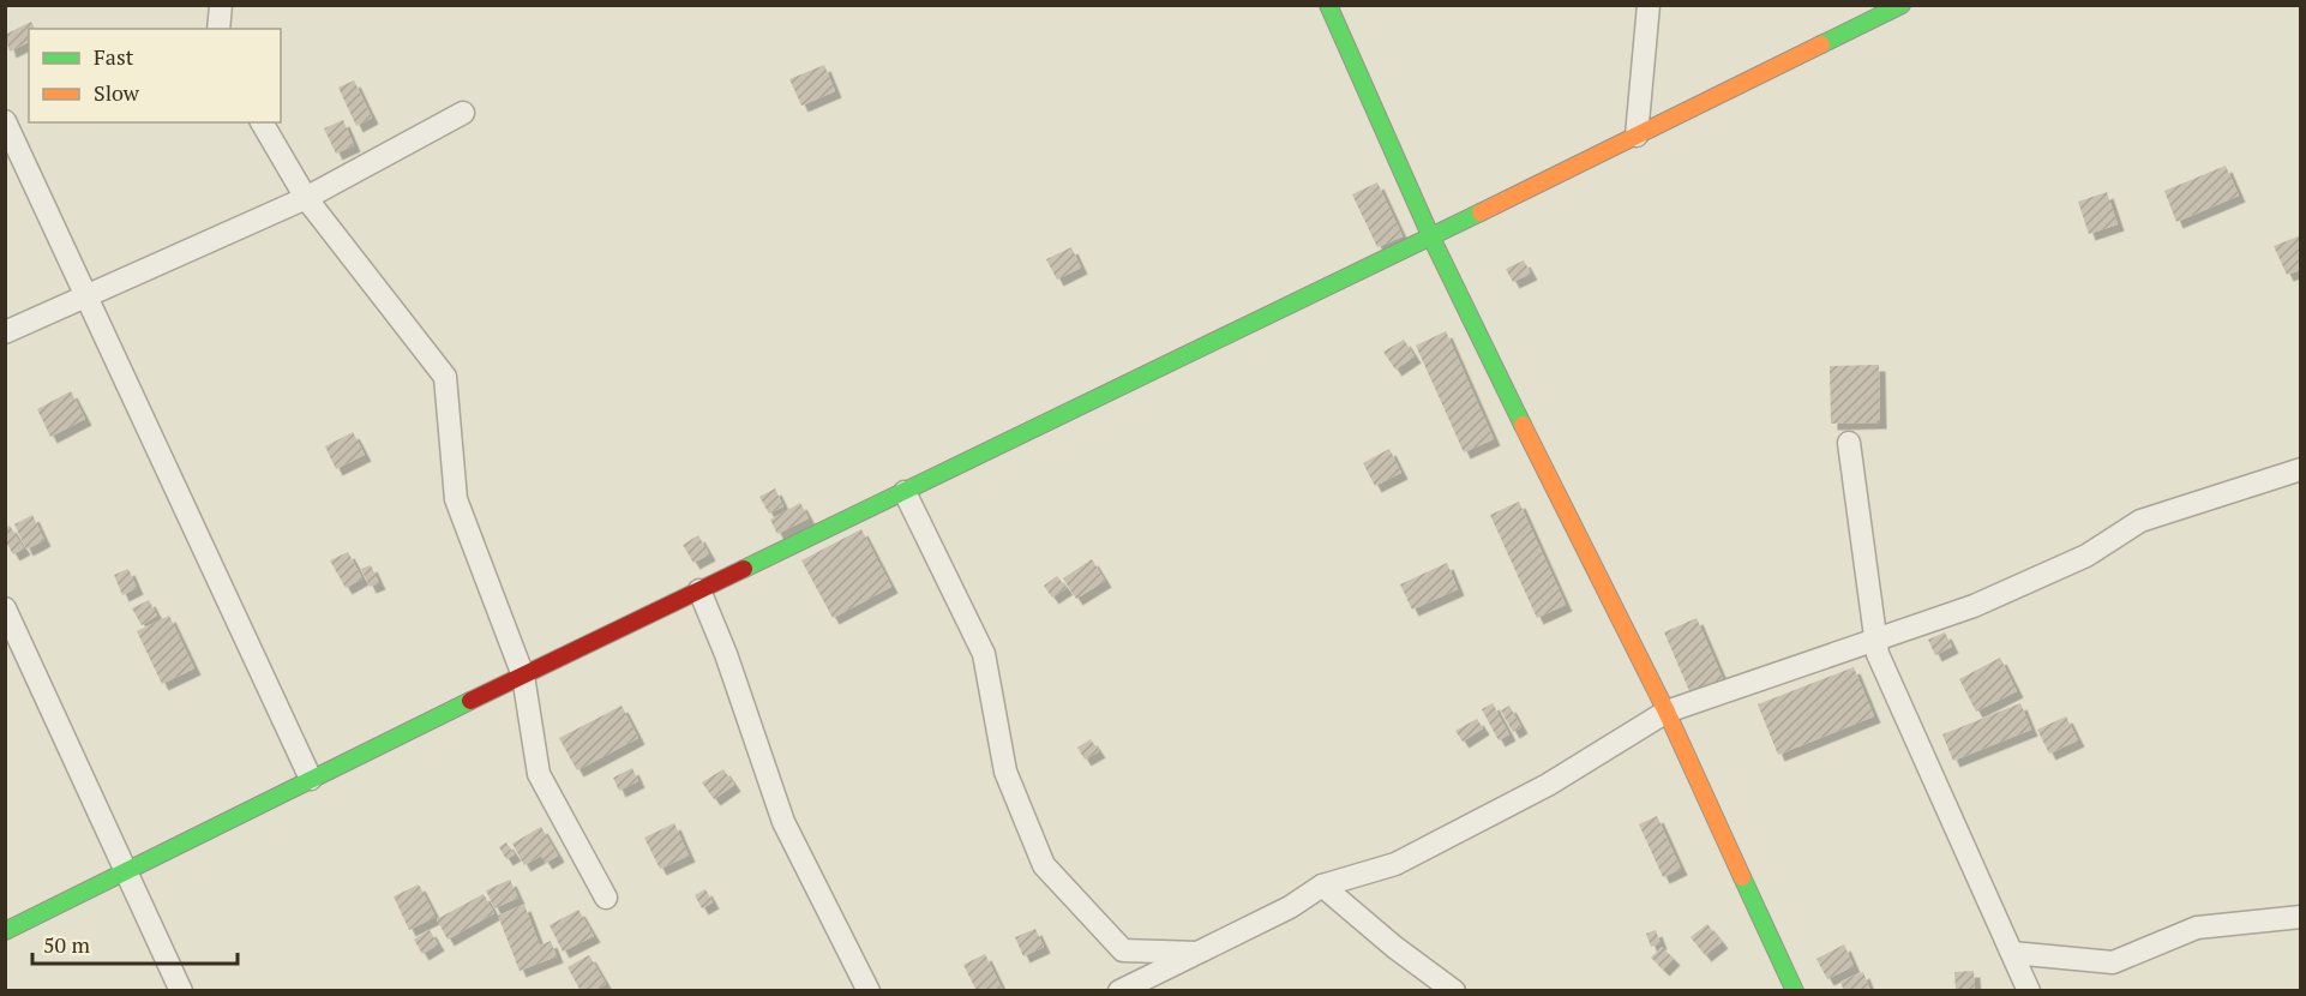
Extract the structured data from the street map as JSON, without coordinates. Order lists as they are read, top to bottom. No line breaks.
{"legend":["Fast","Slow"],"scale_bar":"50 m"}
